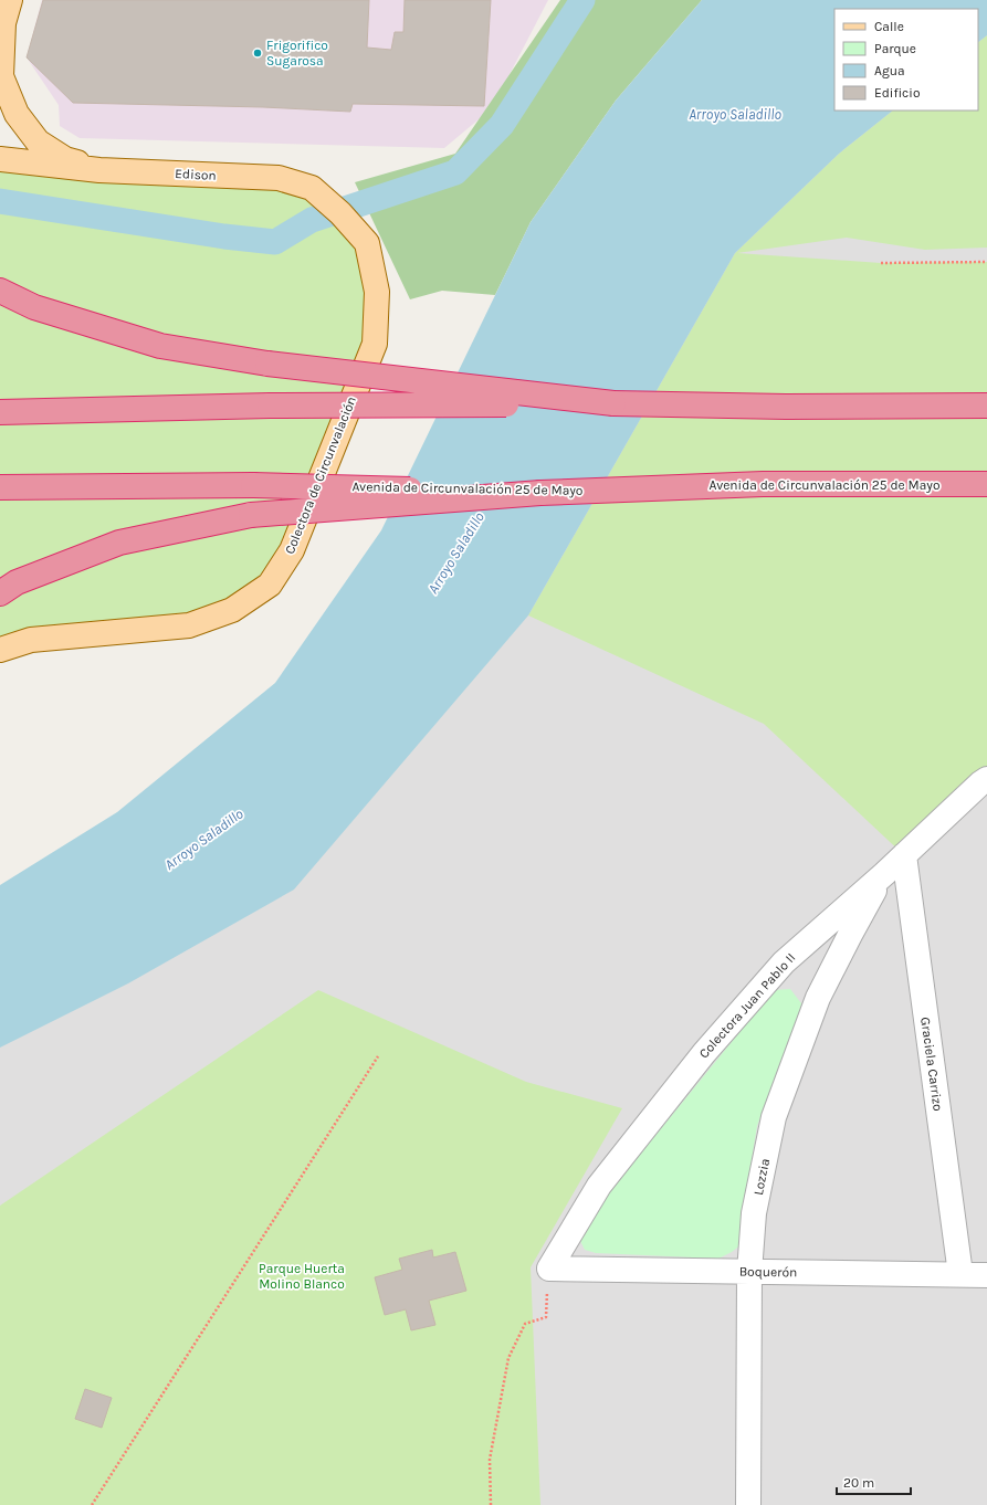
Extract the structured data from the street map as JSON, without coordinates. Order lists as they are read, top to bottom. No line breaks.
{"streets":{"highway":["Avenida de Circunvalación 25 de Mayo"],"main road":["Edison","Colectora de Circunvalación"],"street":["Colectora Juan Pablo II","Graciela Carrizo","Lozzia","Boquerón"]},"crossings":[["Edison","Colectora de Circunvalación"],["Colectora Juan Pablo II","Graciela Carrizo"],["Colectora Juan Pablo II","Lozzia"],["Colectora Juan Pablo II","Boquerón"],["Graciela Carrizo","Boquerón"],["Lozzia","Boquerón"]],"water":["Arroyo Saladillo"],"parks":["Parque Huerta Molino Blanco"],"places":["Frigorifico Sugarosa"],"legend":["Calle","Parque","Agua","Edificio"],"scale_bar":"20 m"}
